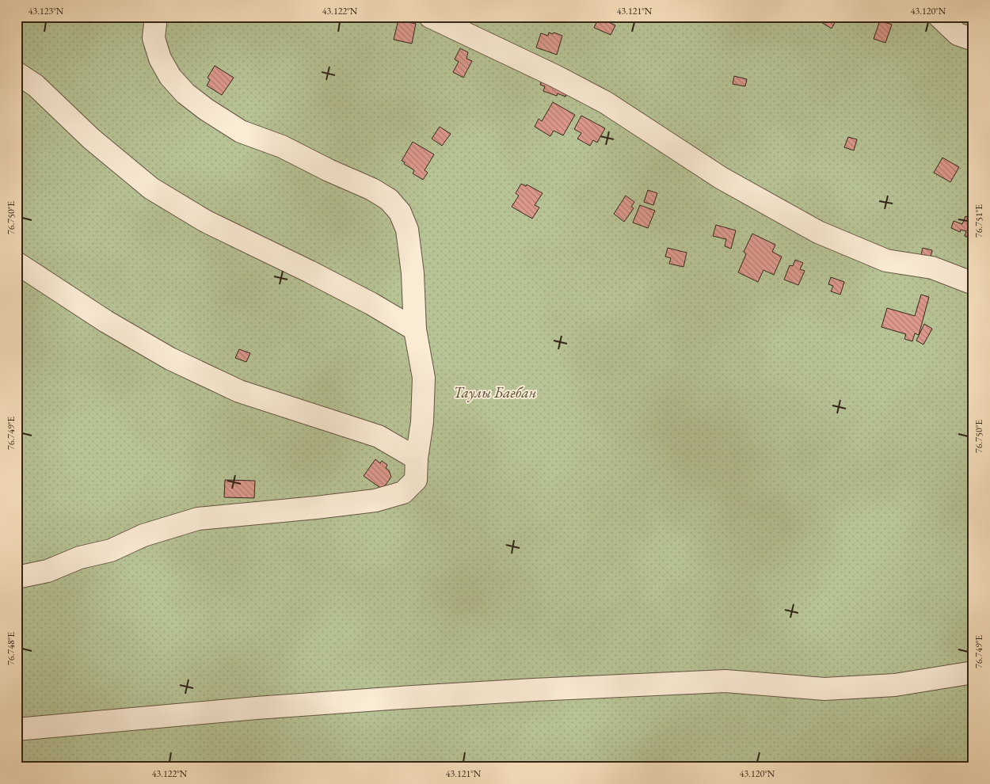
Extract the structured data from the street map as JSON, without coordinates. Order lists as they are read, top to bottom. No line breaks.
{"parks":["Таулы Бағбан"],"coordinates":["43.123°N","43.122°N","43.121°N","43.120°N","76.750°E","76.751°E","76.749°E","76.748°E"]}
